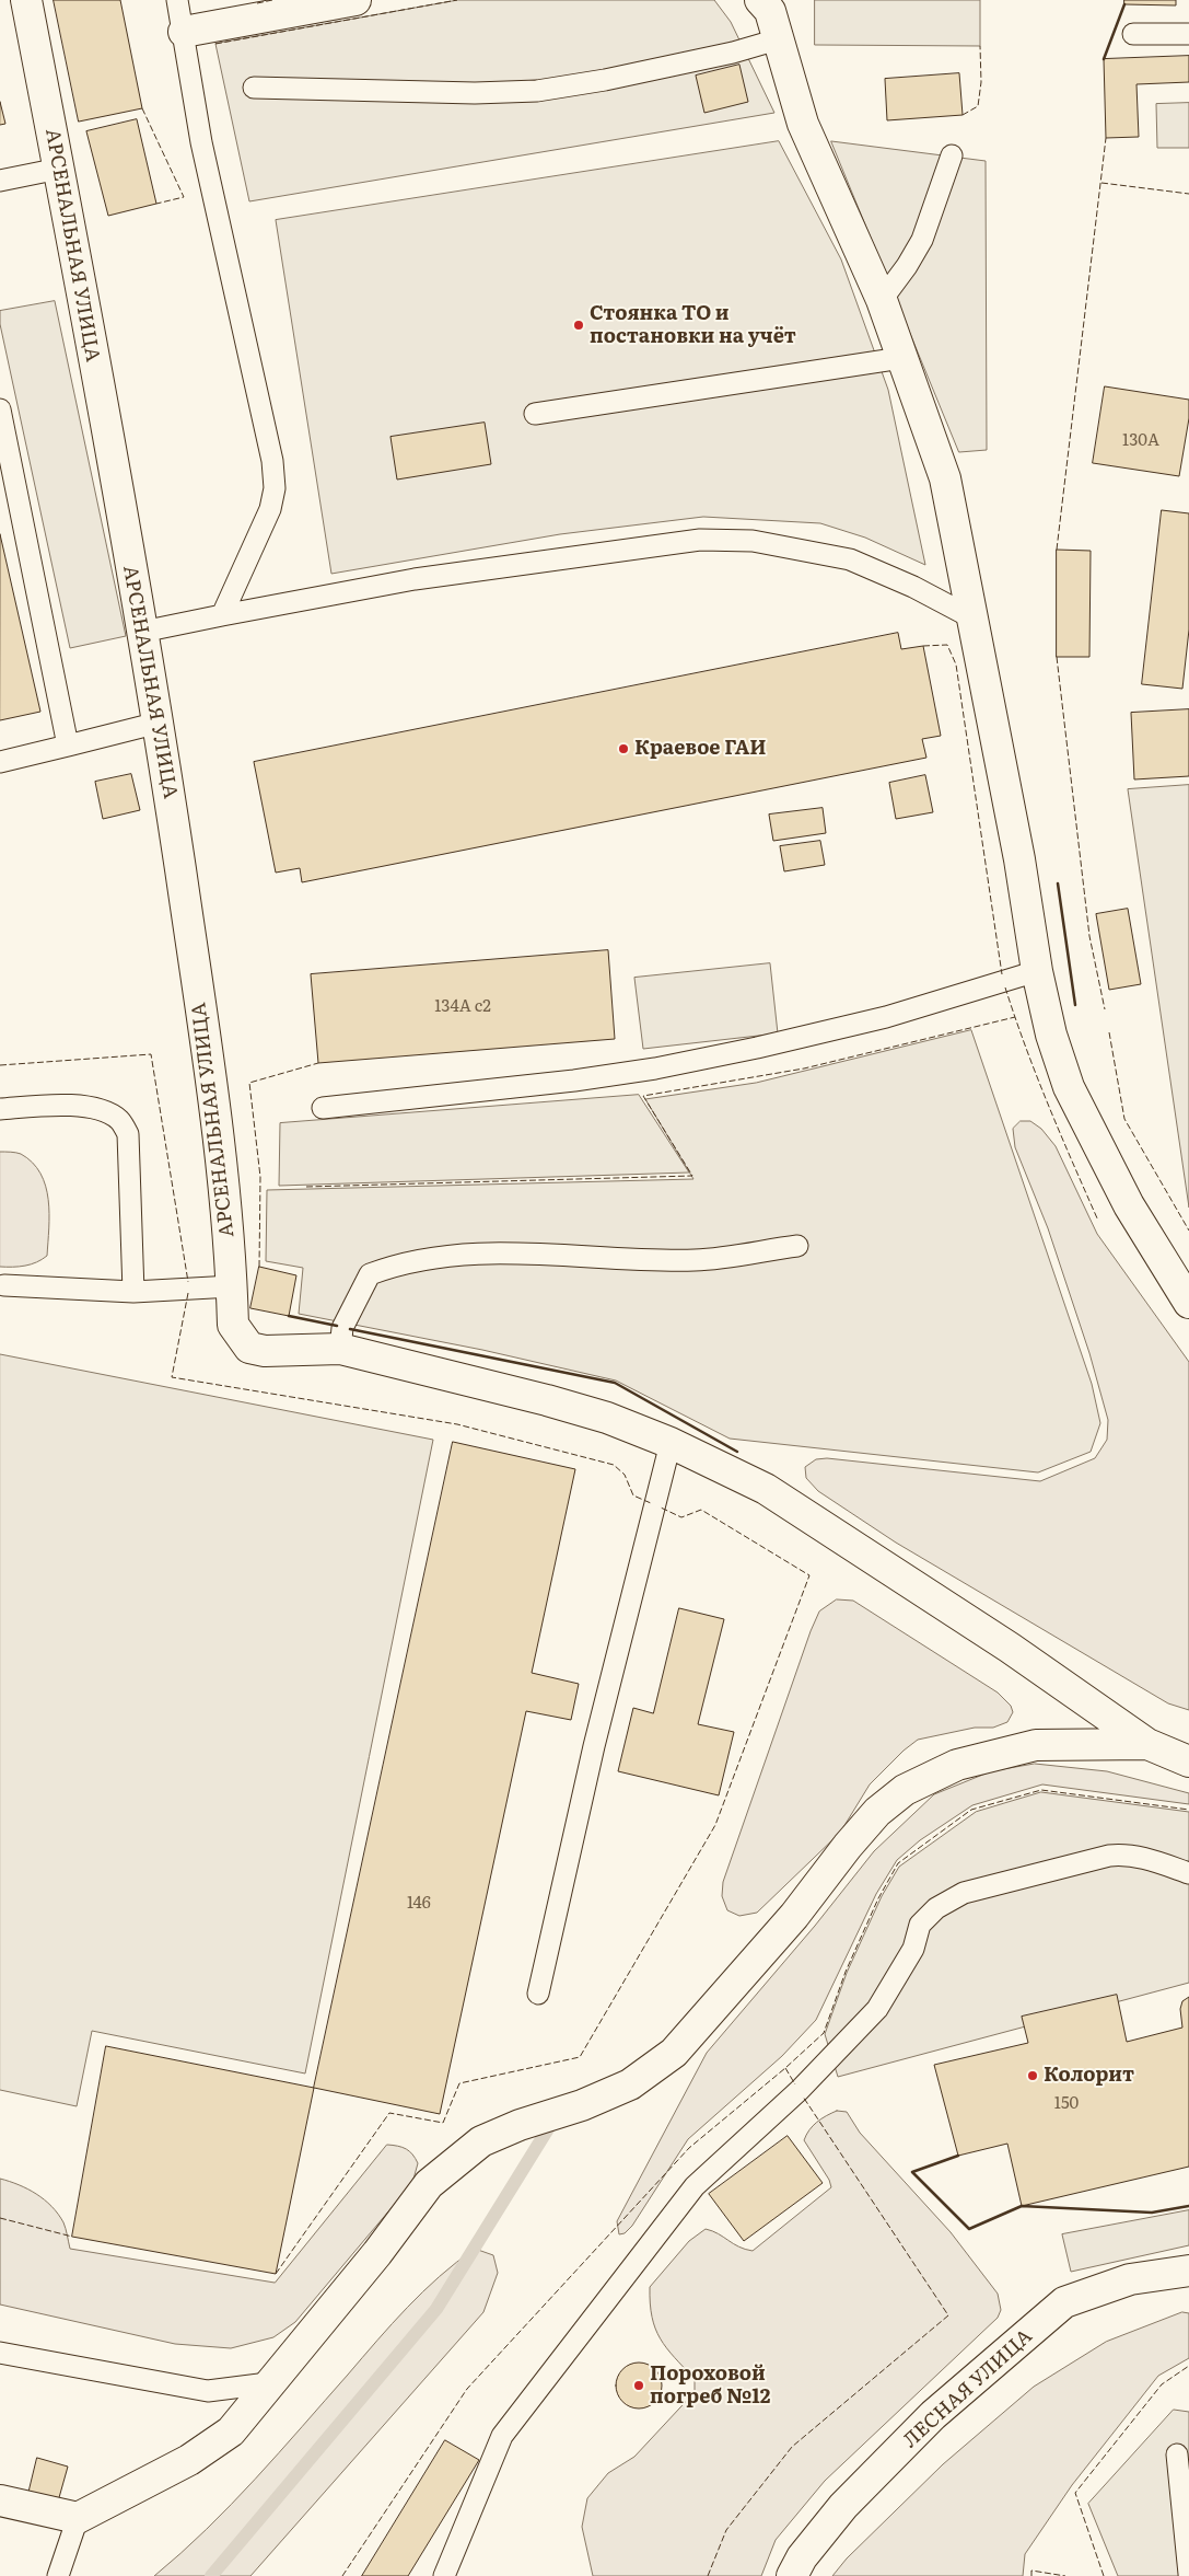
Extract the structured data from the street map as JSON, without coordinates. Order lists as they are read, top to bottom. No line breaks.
{"streets":{"street":["АРСЕНАЛЬНАЯ УЛИЦА","ЛЕСНАЯ УЛИЦА"]},"places":["Стоянка ТО и постановки на учёт","Краевое ГАИ","Колорит","Пороховой погреб №12"],"house_numbers":["130А","134А с2","146","150"]}
